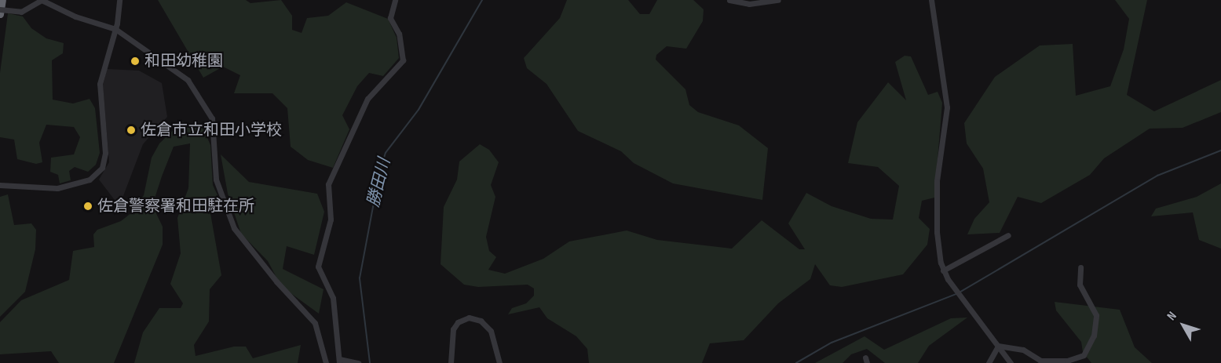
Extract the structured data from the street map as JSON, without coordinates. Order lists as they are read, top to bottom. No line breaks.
{"water":["勝田川"],"places":["和田幼稚園","佐倉市立和田小学校","佐倉警察署和田駐在所"],"north":"top left"}
